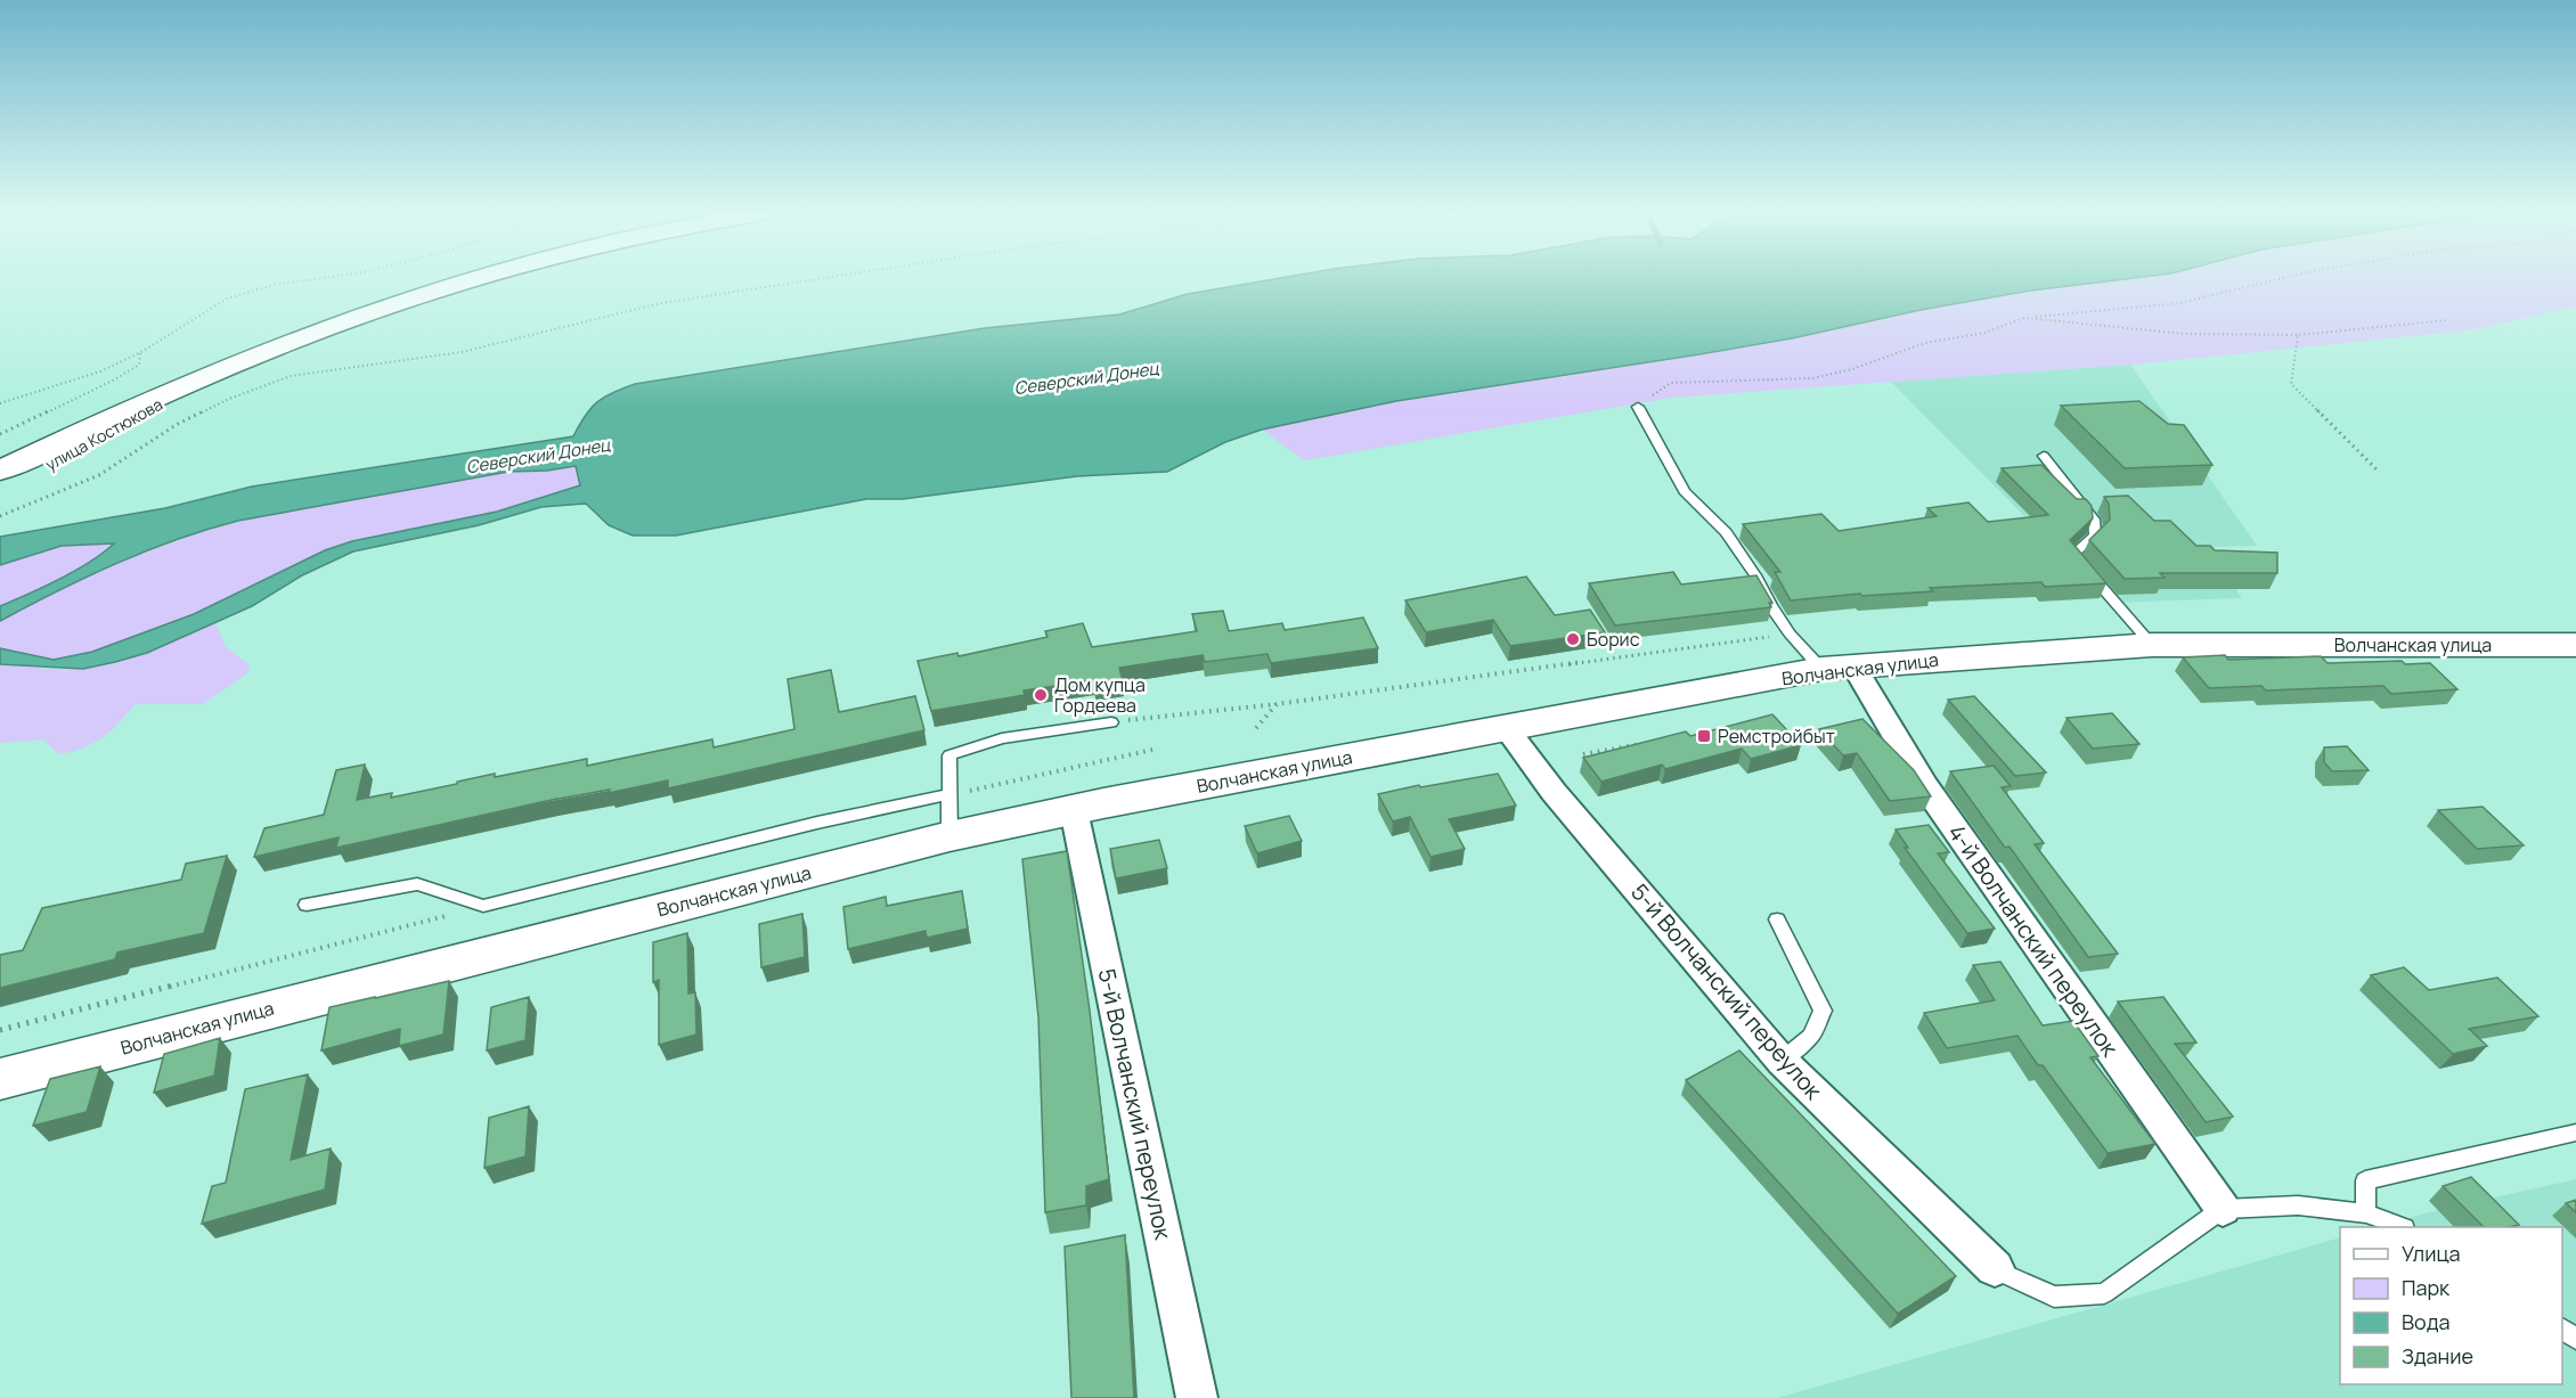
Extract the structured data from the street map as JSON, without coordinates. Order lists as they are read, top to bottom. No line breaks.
{"streets":{"main road":["улица Костюкова","Волчанская улица"],"street":["4-й Волчанский переулок","5-й Волчанский переулок"]},"crossings":[["Волчанская улица","4-й Волчанский переулок"],["Волчанская улица","5-й Волчанский переулок"]],"water":["Северский Донец"],"places":{"other":["Борис","Дом купца Гордеева"],"transit":["Ремстройбыт"]},"legend":["Улица","Парк","Вода","Здание"]}
